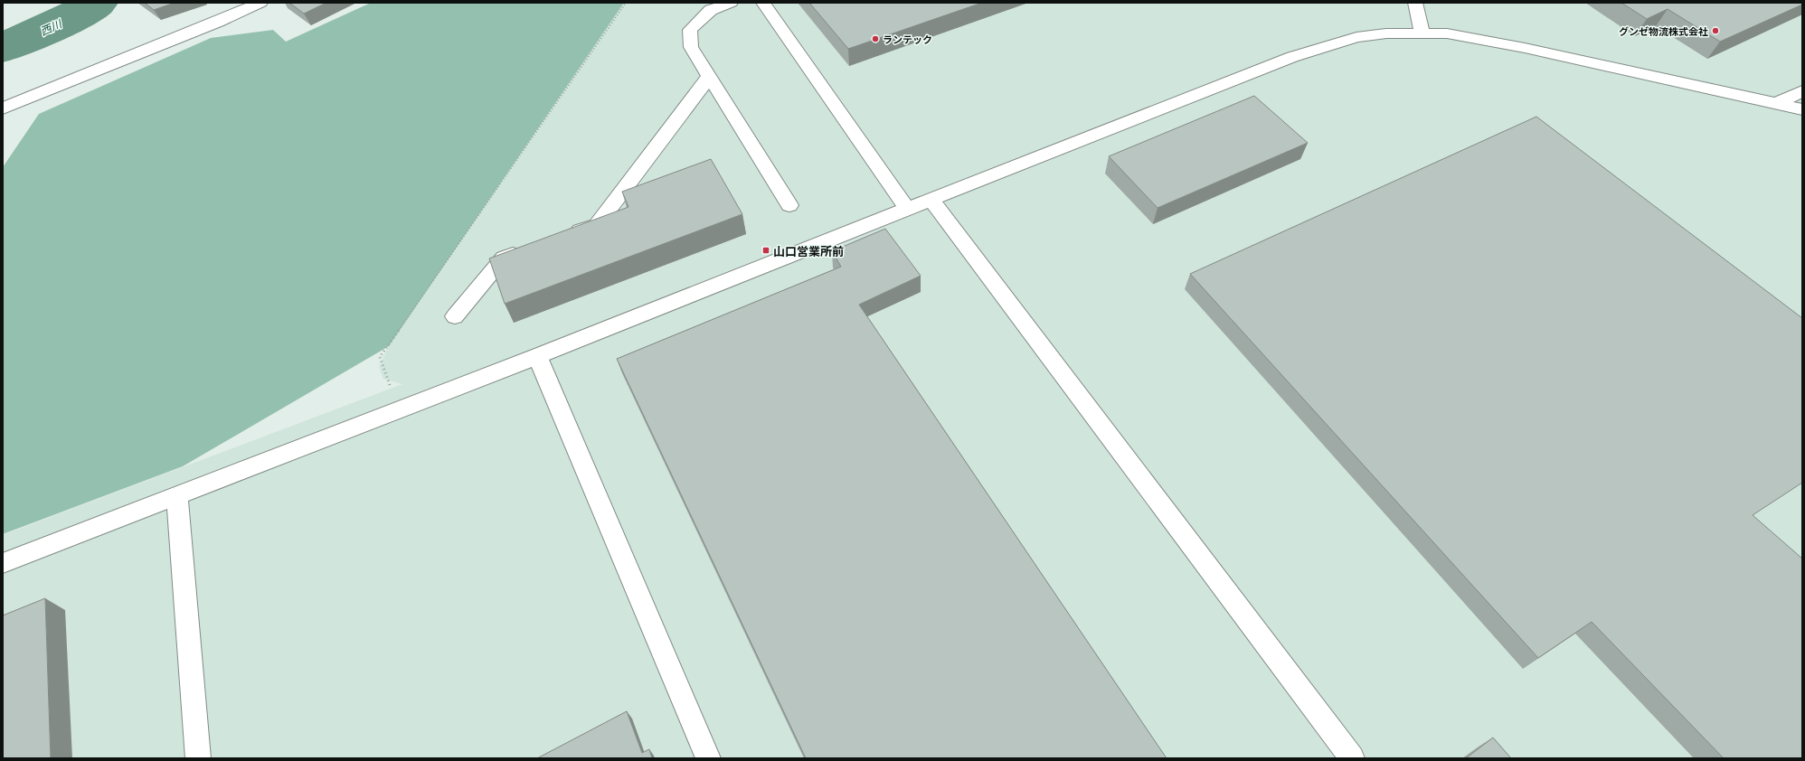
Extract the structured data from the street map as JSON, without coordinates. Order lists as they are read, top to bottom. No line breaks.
{"water":["西川"],"places":{"other":["グンゼ物流株式会社","ランテック"],"transit":["山口営業所前"]}}
